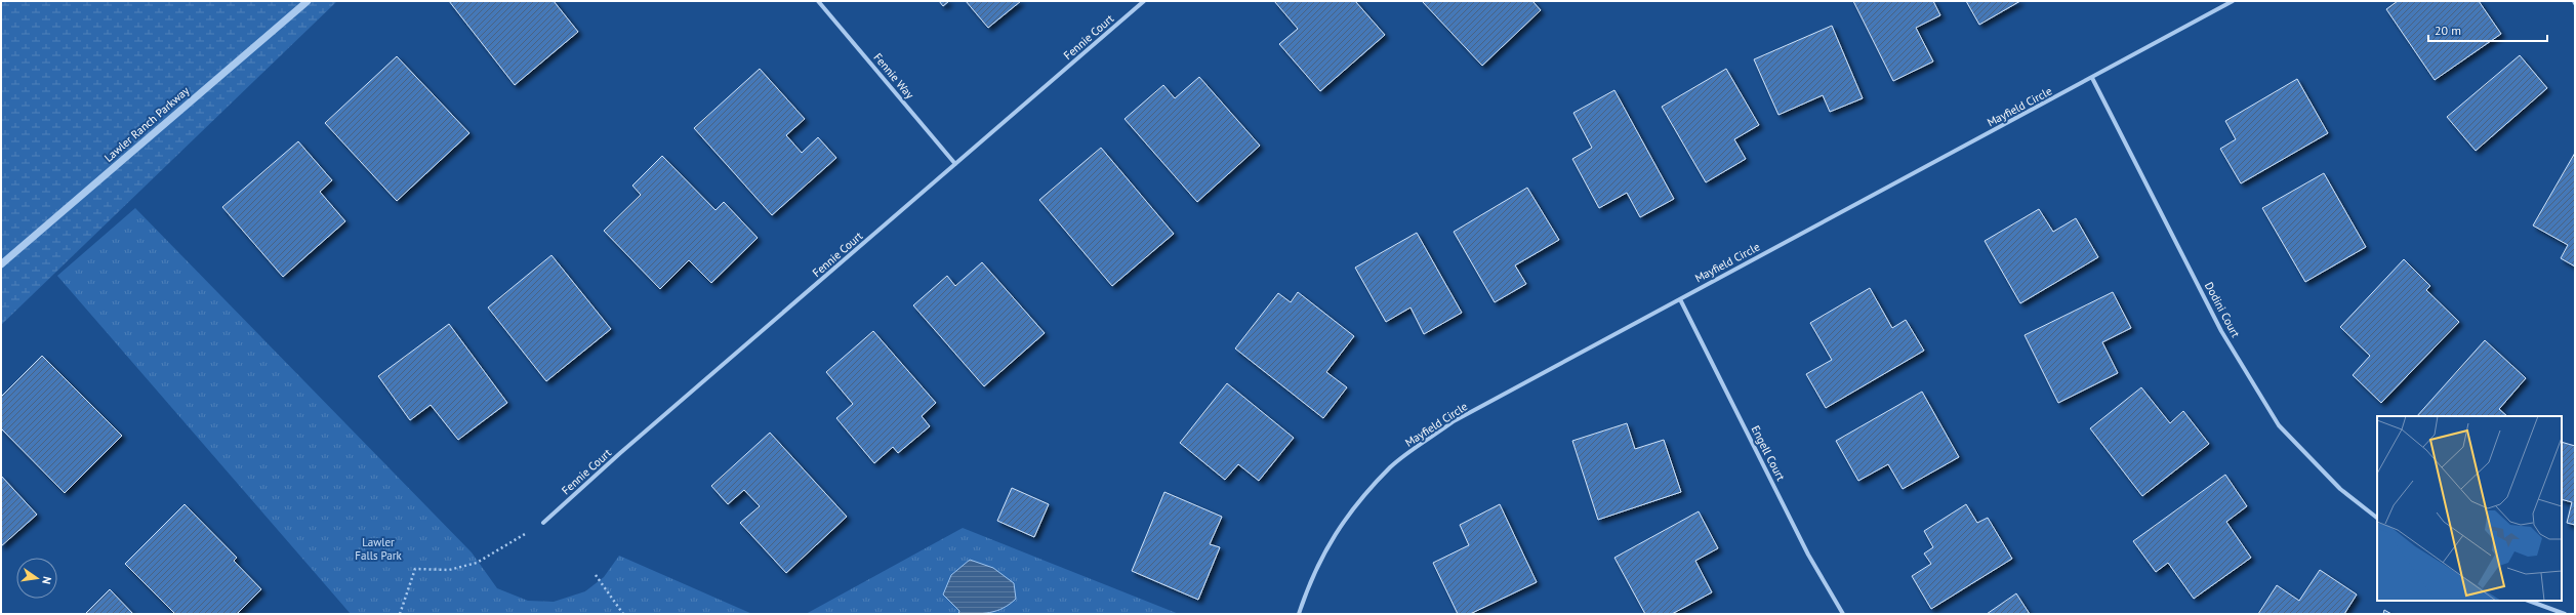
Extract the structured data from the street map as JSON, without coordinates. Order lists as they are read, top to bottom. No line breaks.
{"streets":{"street":["Fennie Court","Fennie Way","Mayfield Circle","Lawler Ranch Parkway","Dodini Court","Engell Court"]},"crossings":[["Fennie Court","Fennie Way"],["Mayfield Circle","Dodini Court"],["Mayfield Circle","Engell Court"]],"parks":["Lawler Falls Park"],"scale_bar":"20 m","north":"right"}
